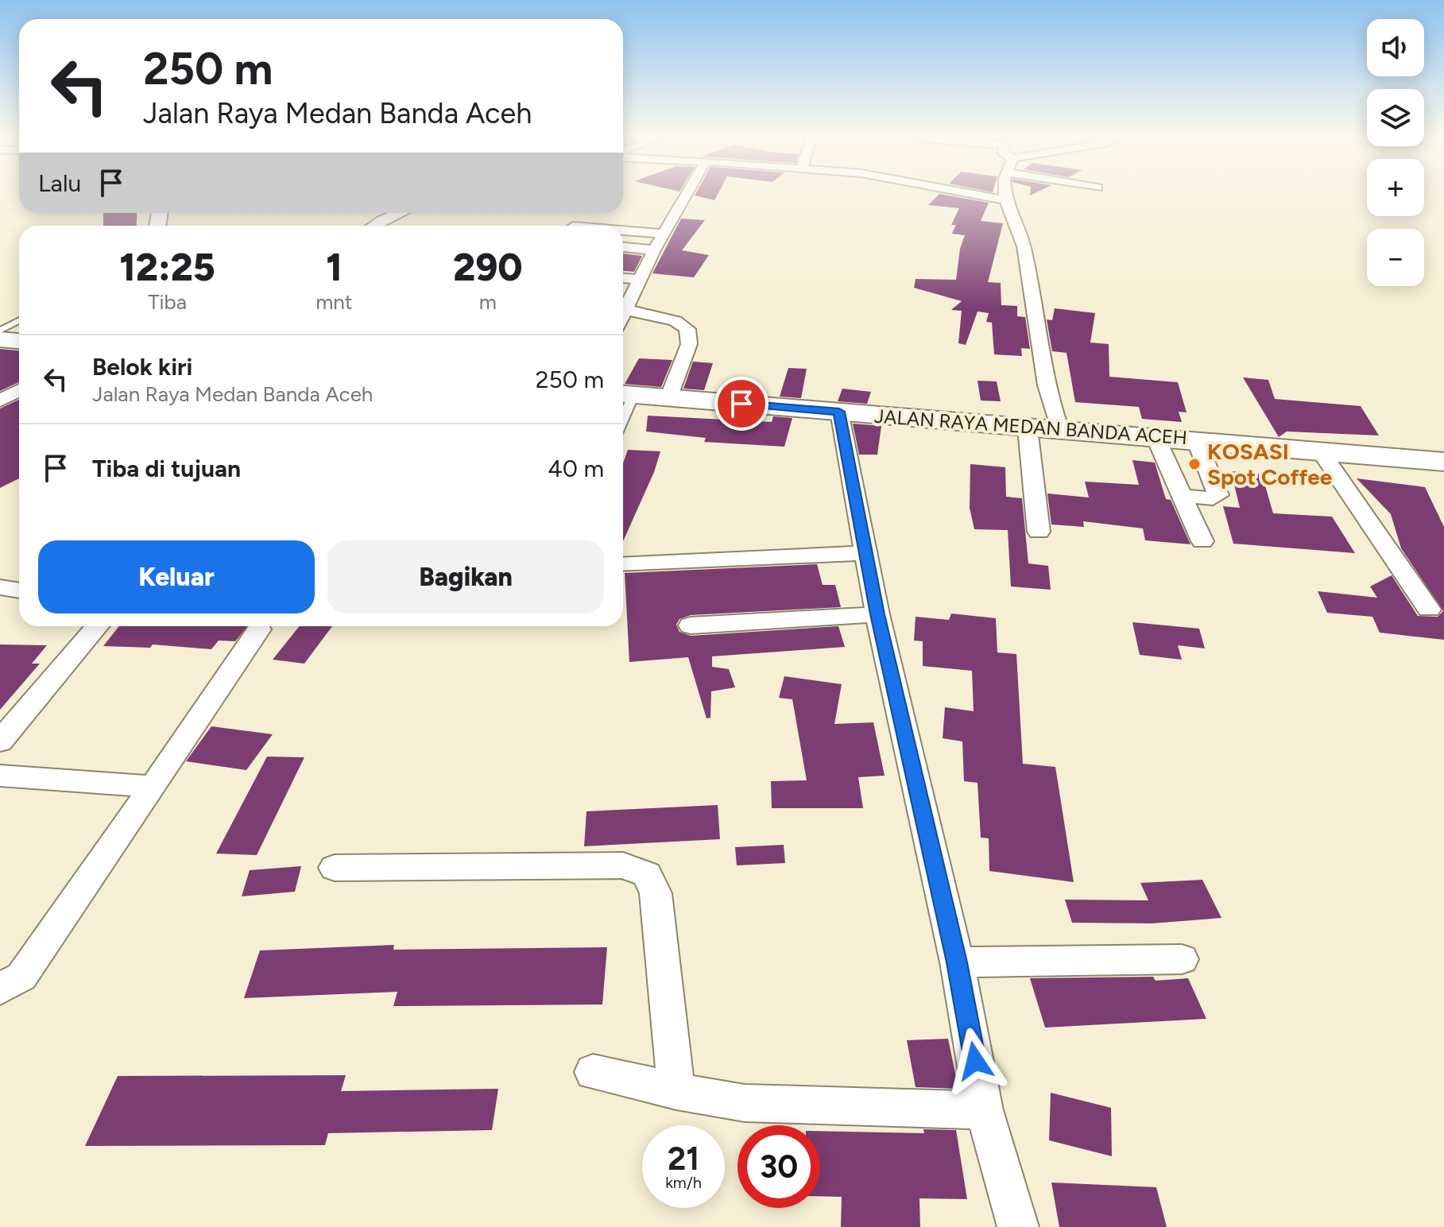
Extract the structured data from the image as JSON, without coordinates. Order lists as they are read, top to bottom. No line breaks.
{"streets":{"highway":["JALAN RAYA MEDAN BANDA ACEH"]},"places":["KOSASI Spot Coffee"],"page":{"map_buttons":["+","−"],"turn":["250 m","Jalan Raya Medan Banda Aceh"],"then":"Lalu","eta":["12:25","Tiba","1","mnt","290","m"],"list":[{"name":"Belok kiri","note":"Jalan Raya Medan Banda Aceh","value":"250 m"},{"name":"Tiba di tujuan","value":"40 m"}],"buttons":["Keluar","Bagikan"],"speed":"21 km/h","limit":"30"}}
